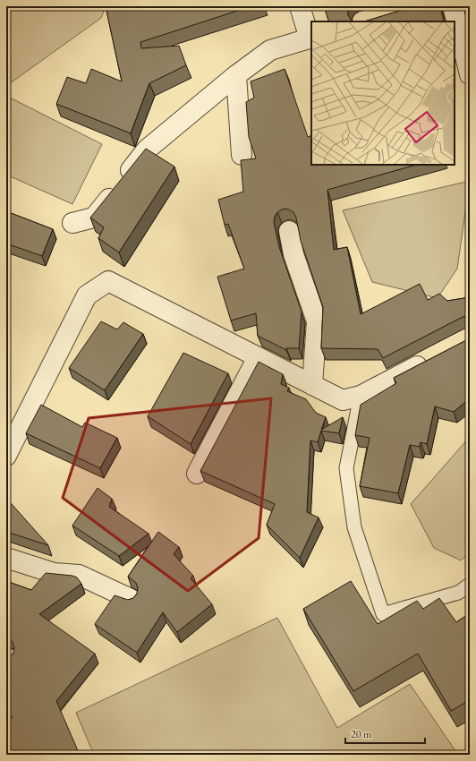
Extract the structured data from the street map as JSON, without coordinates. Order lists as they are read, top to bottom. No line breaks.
{"scale_bar":"20 m"}
